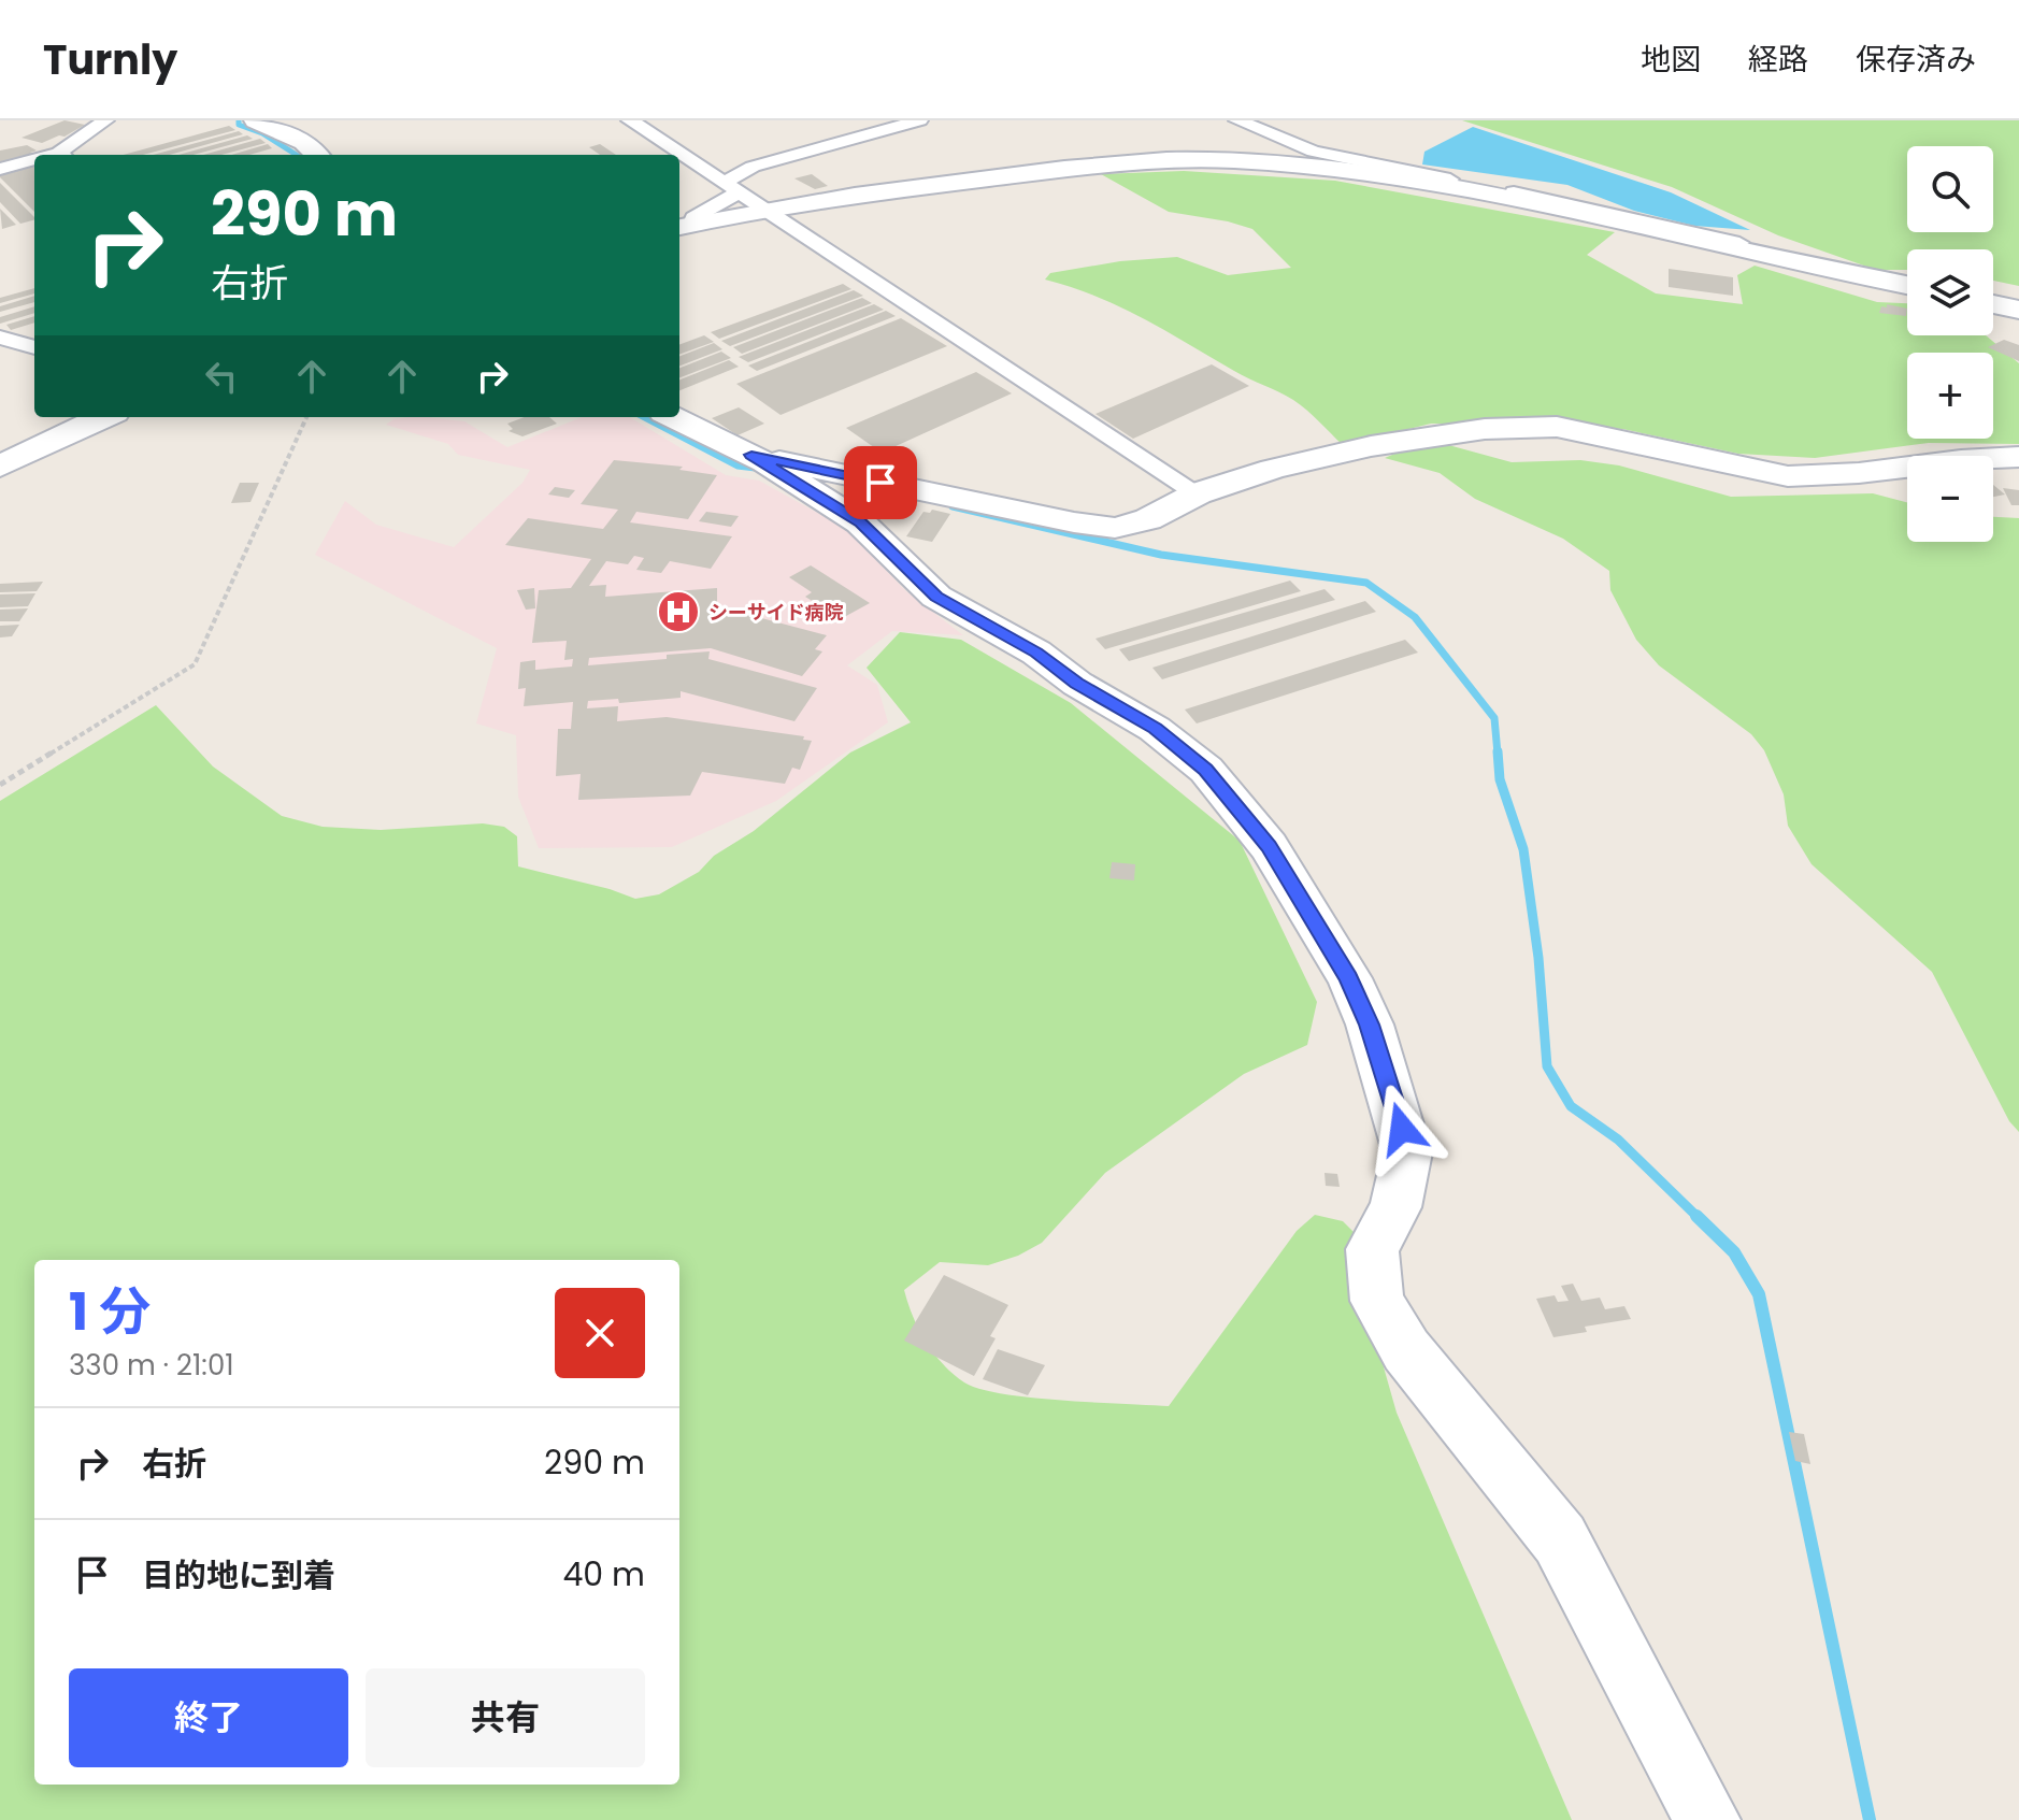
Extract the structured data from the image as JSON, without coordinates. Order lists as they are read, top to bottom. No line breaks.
{"places":{"hospital":["シーサイド病院"]},"page":{"header":"Turnly","nav":["地図","経路","保存済み"],"map_buttons":["+","−"],"turn":["290 m","右折"],"heading":["1 分","330 m · 21:01"],"list":[{"name":"右折","value":"290 m"},{"name":"目的地に到着","value":"40 m"}],"buttons":["終了","共有"]}}
